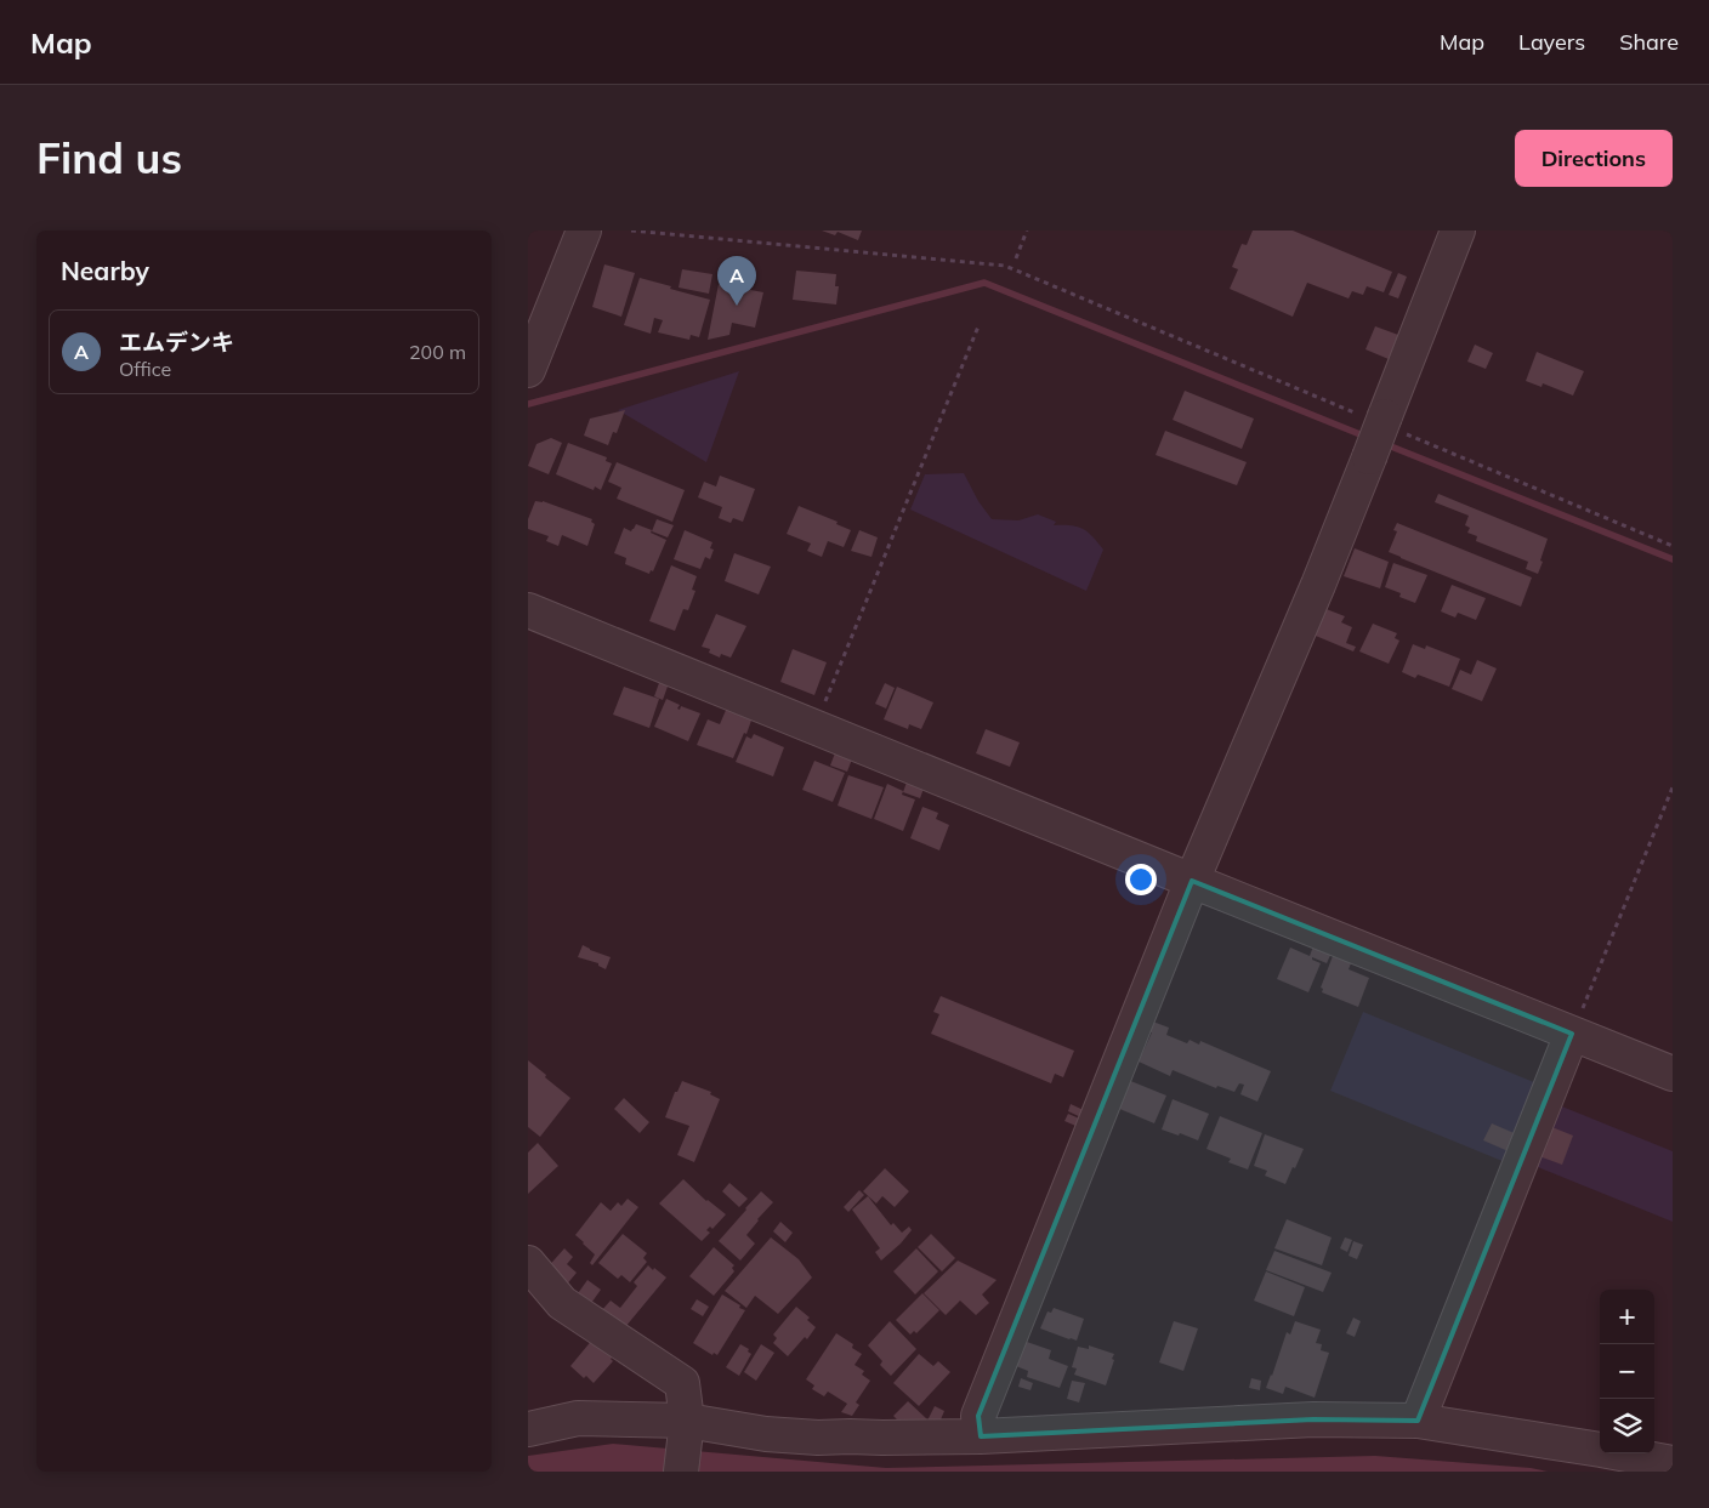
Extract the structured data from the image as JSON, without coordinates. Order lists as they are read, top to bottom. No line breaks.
{"page":{"header":"Map","nav":["Map","Layers","Share"],"buttons":"Directions","title":"Find us","heading":"Nearby","pins":"A","list":[{"mark":"A","name":"エムデンキ","note":"Office","value":"200 m"}],"map_buttons":["+","−"]}}
